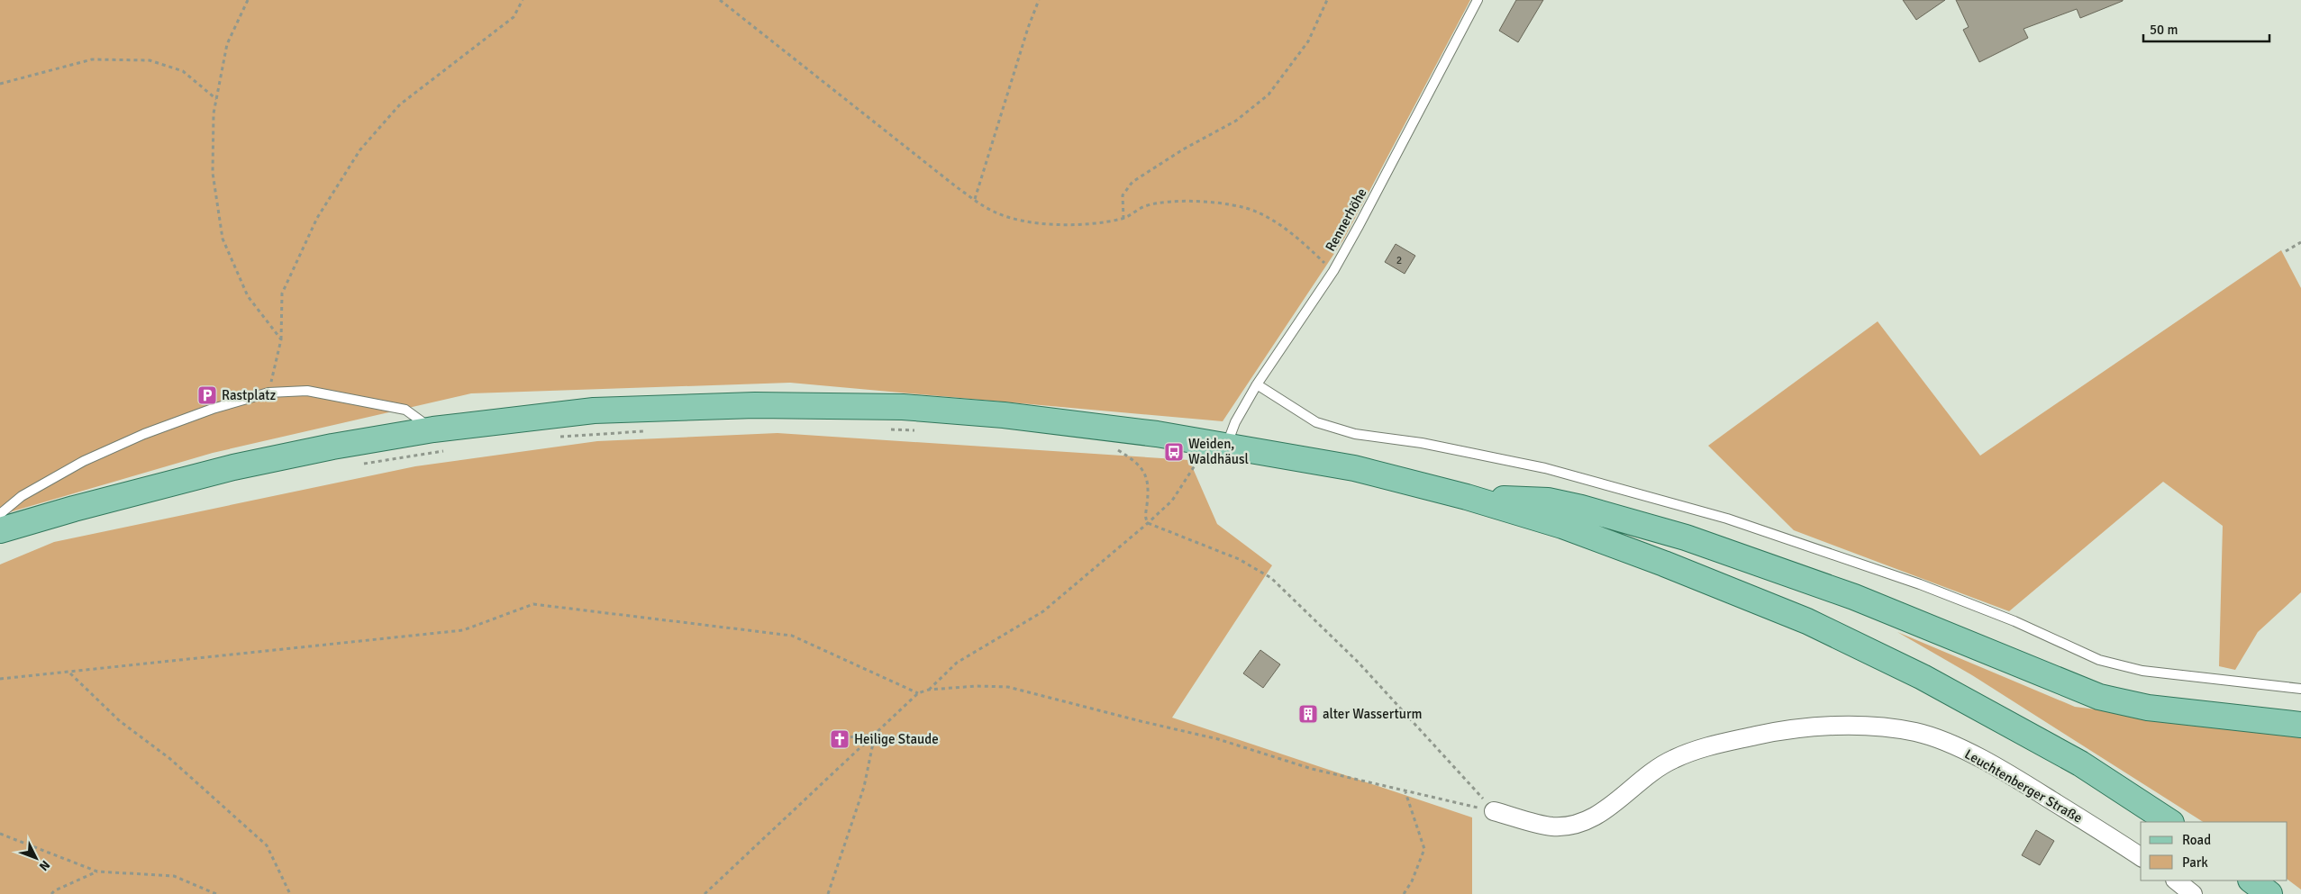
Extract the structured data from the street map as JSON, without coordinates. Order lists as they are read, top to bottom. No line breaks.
{"streets":{"street":["Leuchtenberger Straße"],"lane":["Rennerhöhe"]},"places":{"parking":["Rastplatz"],"bus stop":["Weiden, Waldhäusl"],"building":["alter Wasserturm"],"church":["Heilige Staude"]},"house_numbers":["2"],"legend":["Road","Park"],"scale_bar":"50 m","north":"bottom right"}
